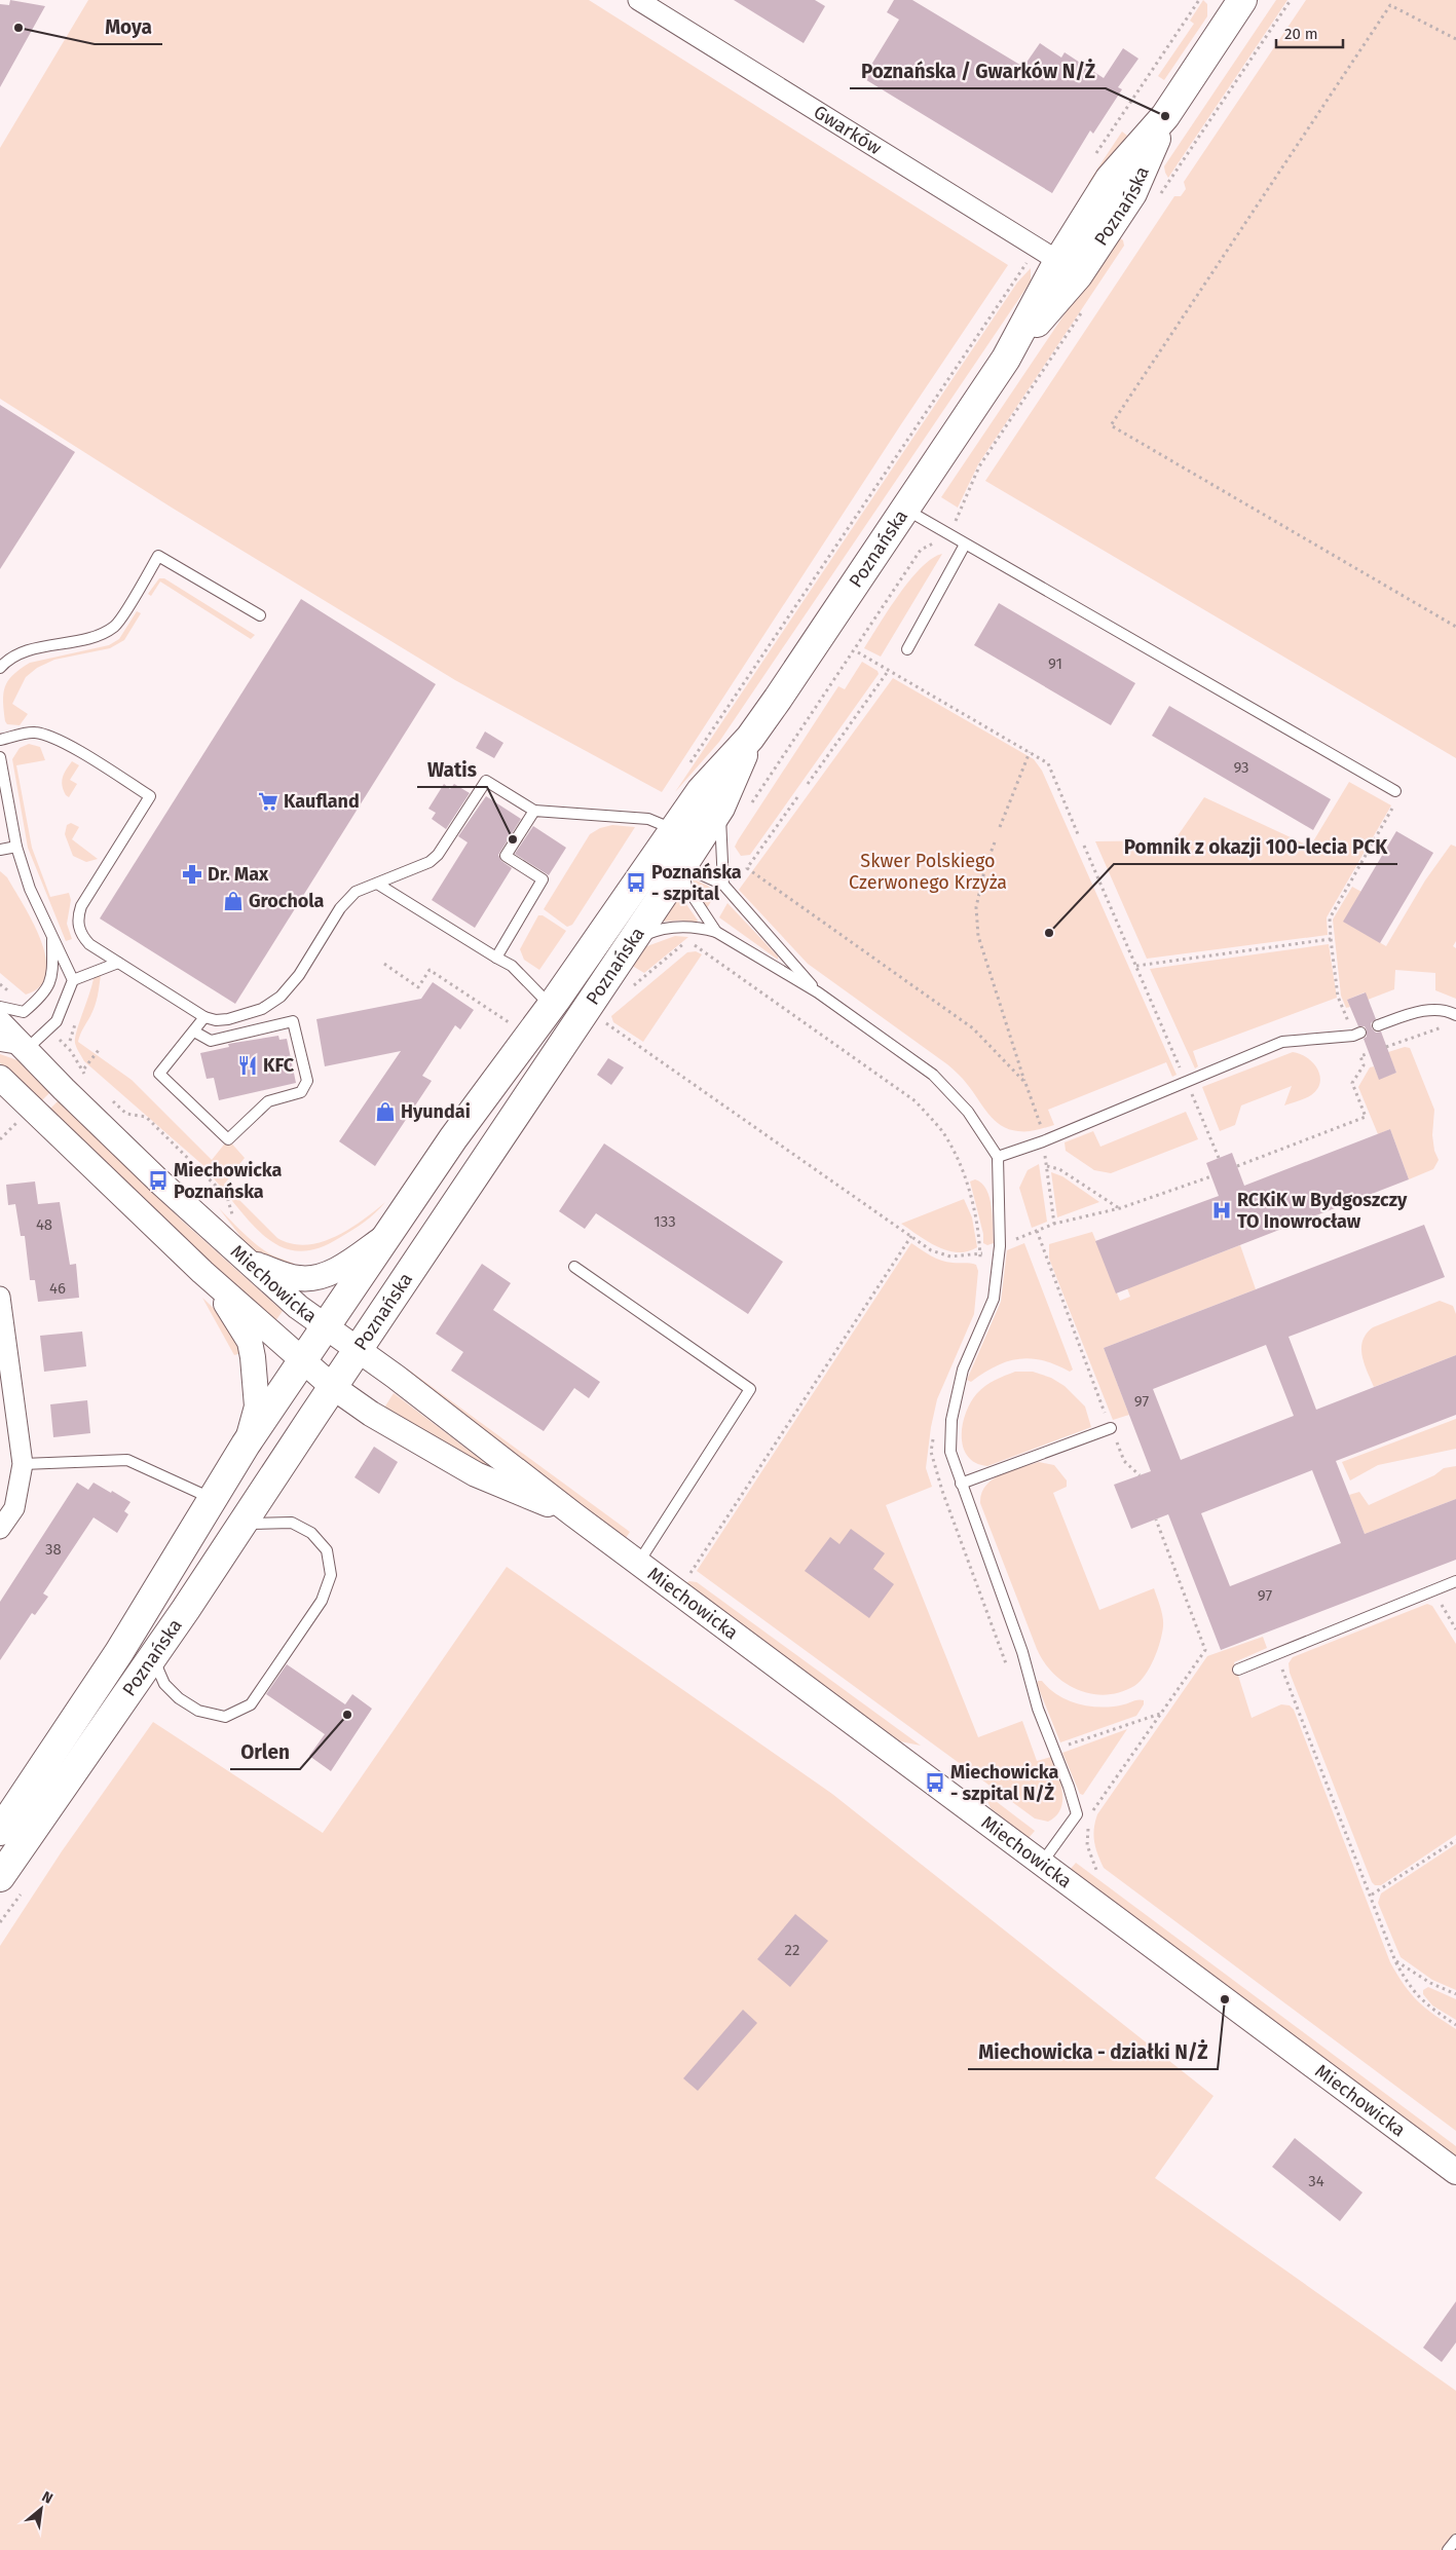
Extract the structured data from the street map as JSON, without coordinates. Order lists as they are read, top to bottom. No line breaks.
{"streets":{"main road":["Poznańska"],"street":["Gwarków","Miechowicka"]},"crossings":[["Gwarków","Poznańska"],["Poznańska","Miechowicka"]],"parks":["Skwer Polskiego Czerwonego Krzyża"],"places":{"other":["Moya","Poznańska / Gwarków N/Ż","Watis","Pomnik z okazji 100-lecia PCK","Orlen","Miechowicka - działki N/Ż"],"supermarket":["Kaufland"],"pharmacy":["Dr. Max"],"bus stop":["Poznańska - szpital","Miechowicka Poznańska","Miechowicka - szpital N/Ż"],"shop":["Grochola","Hyundai"],"restaurant":["KFC"],"hospital":["RCKiK w Bydgoszczy TO Inowrocław"]},"house_numbers":["91","93","133","48","46","97","38","97","22","34"],"scale_bar":"20 m","north":"top right"}
